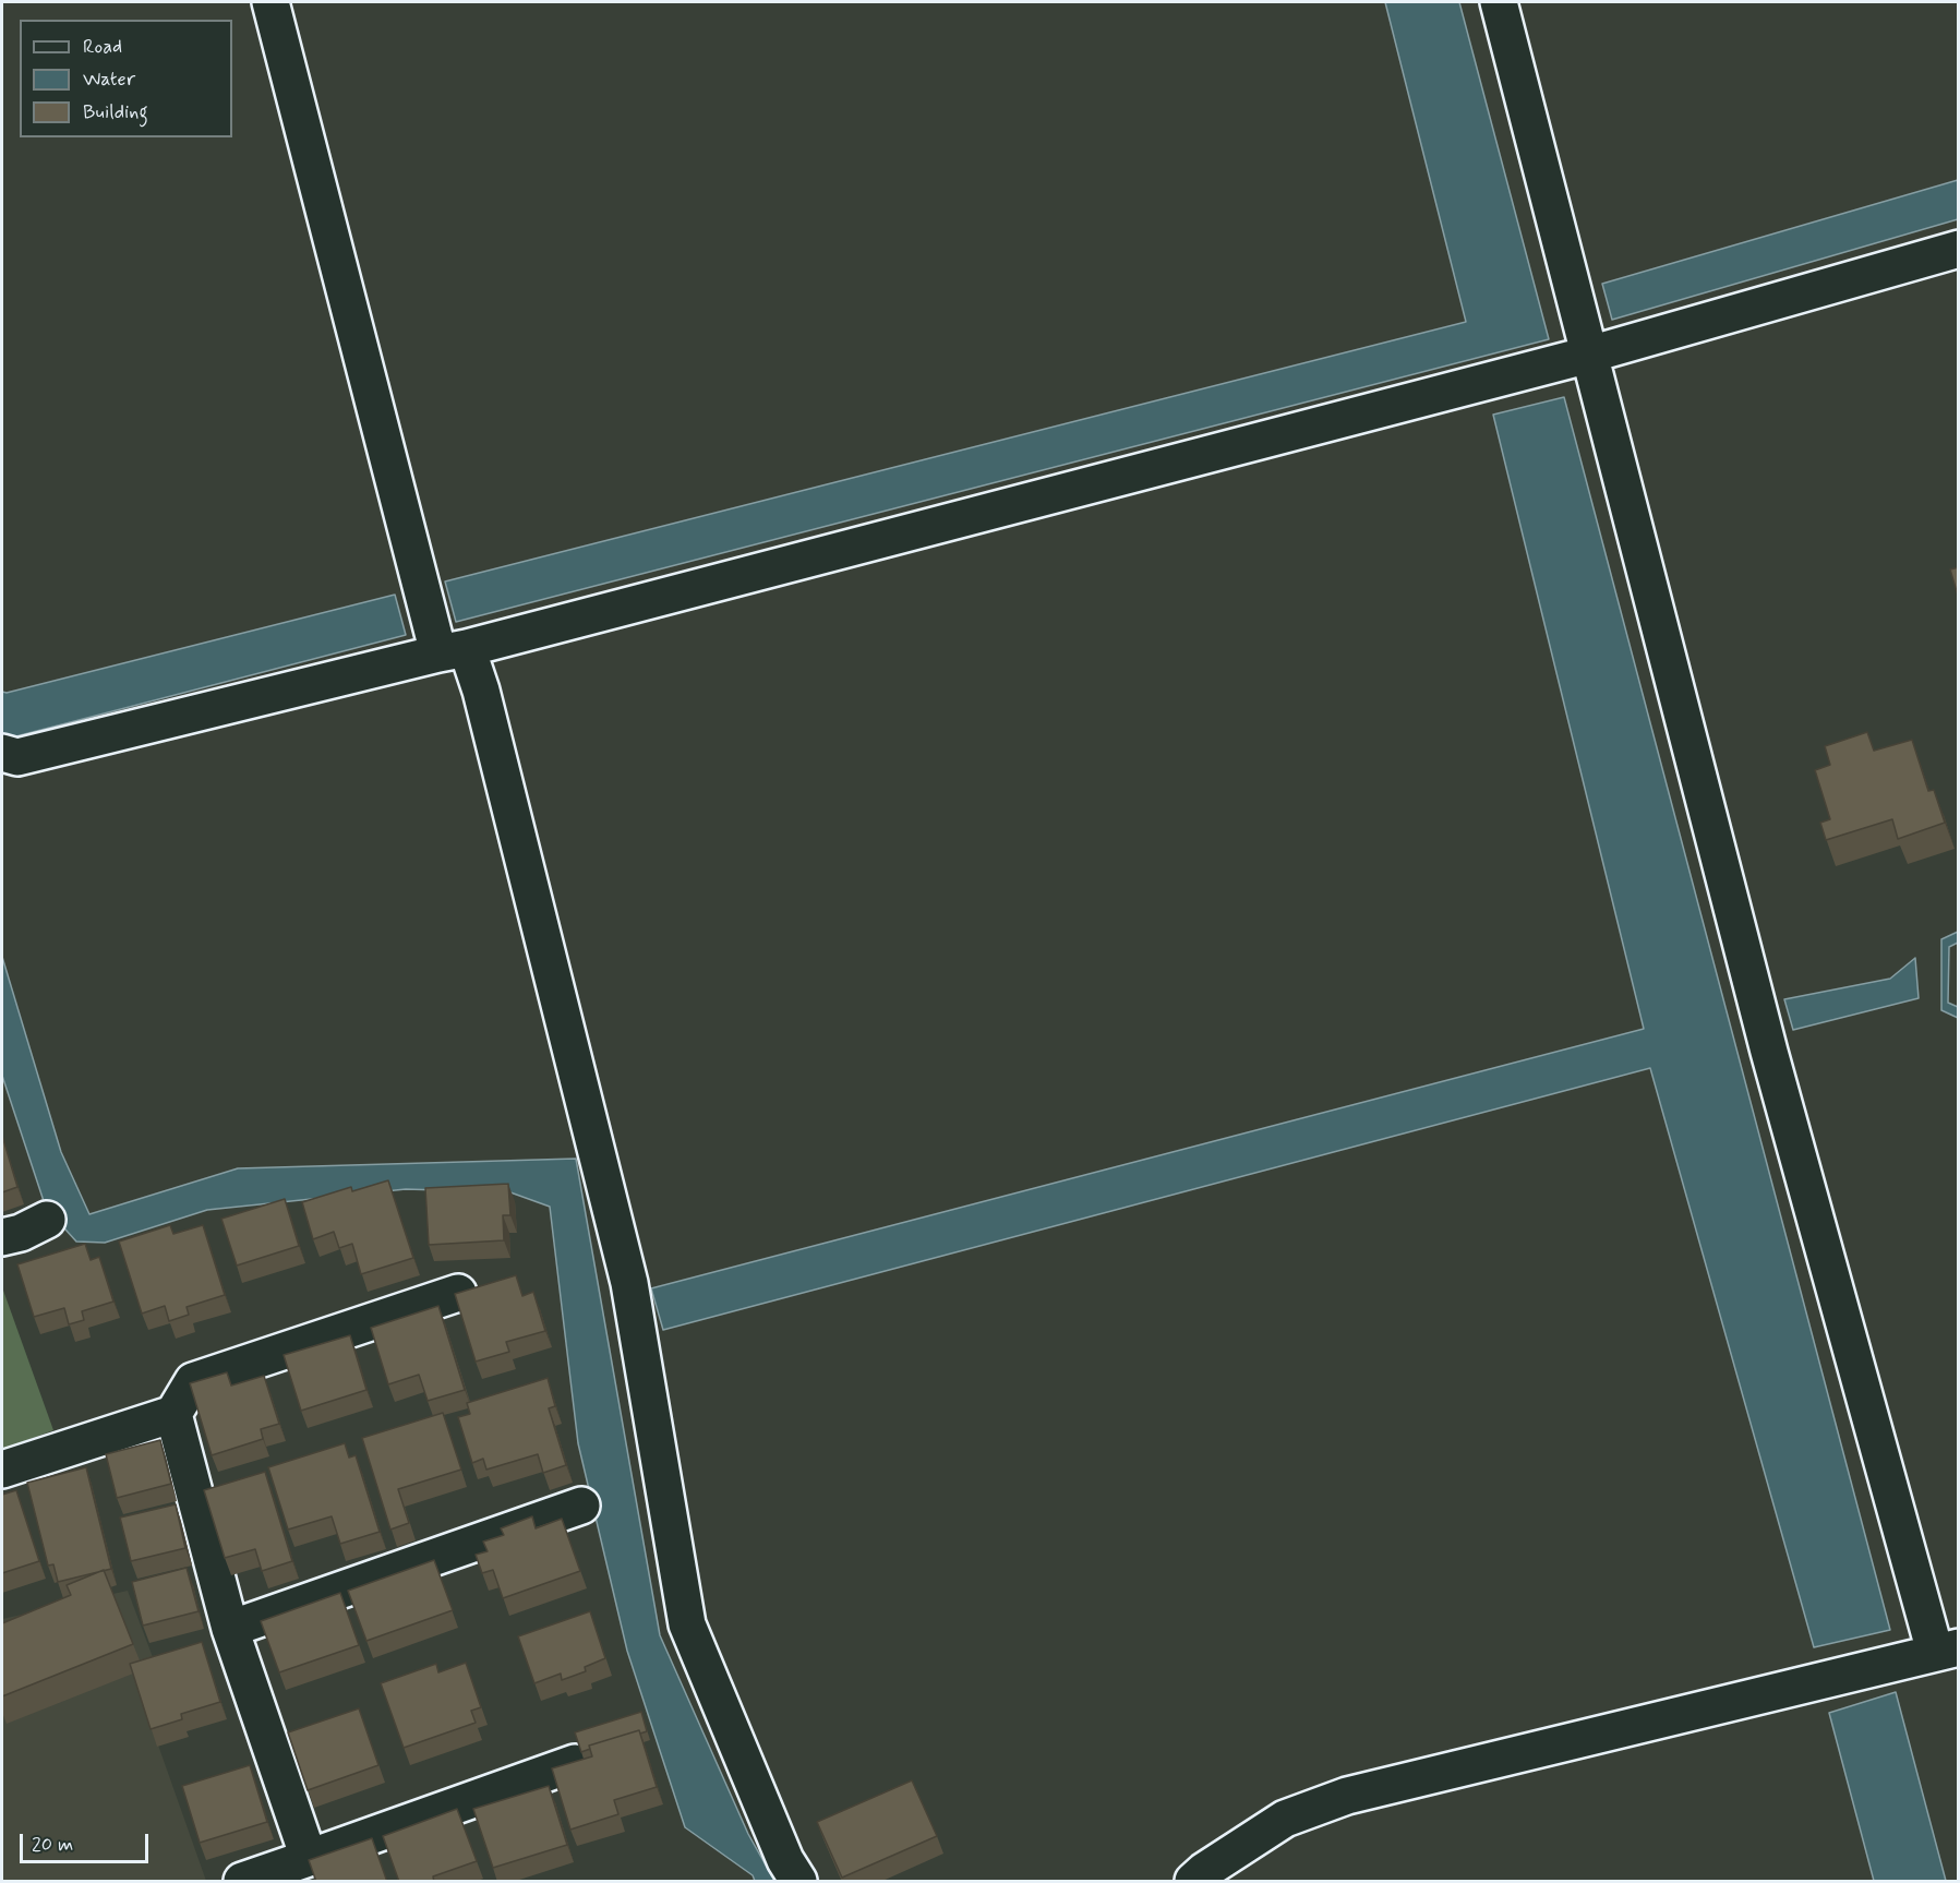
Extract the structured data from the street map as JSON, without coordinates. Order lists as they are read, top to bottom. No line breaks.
{"legend":["Road","Water","Building"],"scale_bar":"20 m"}
